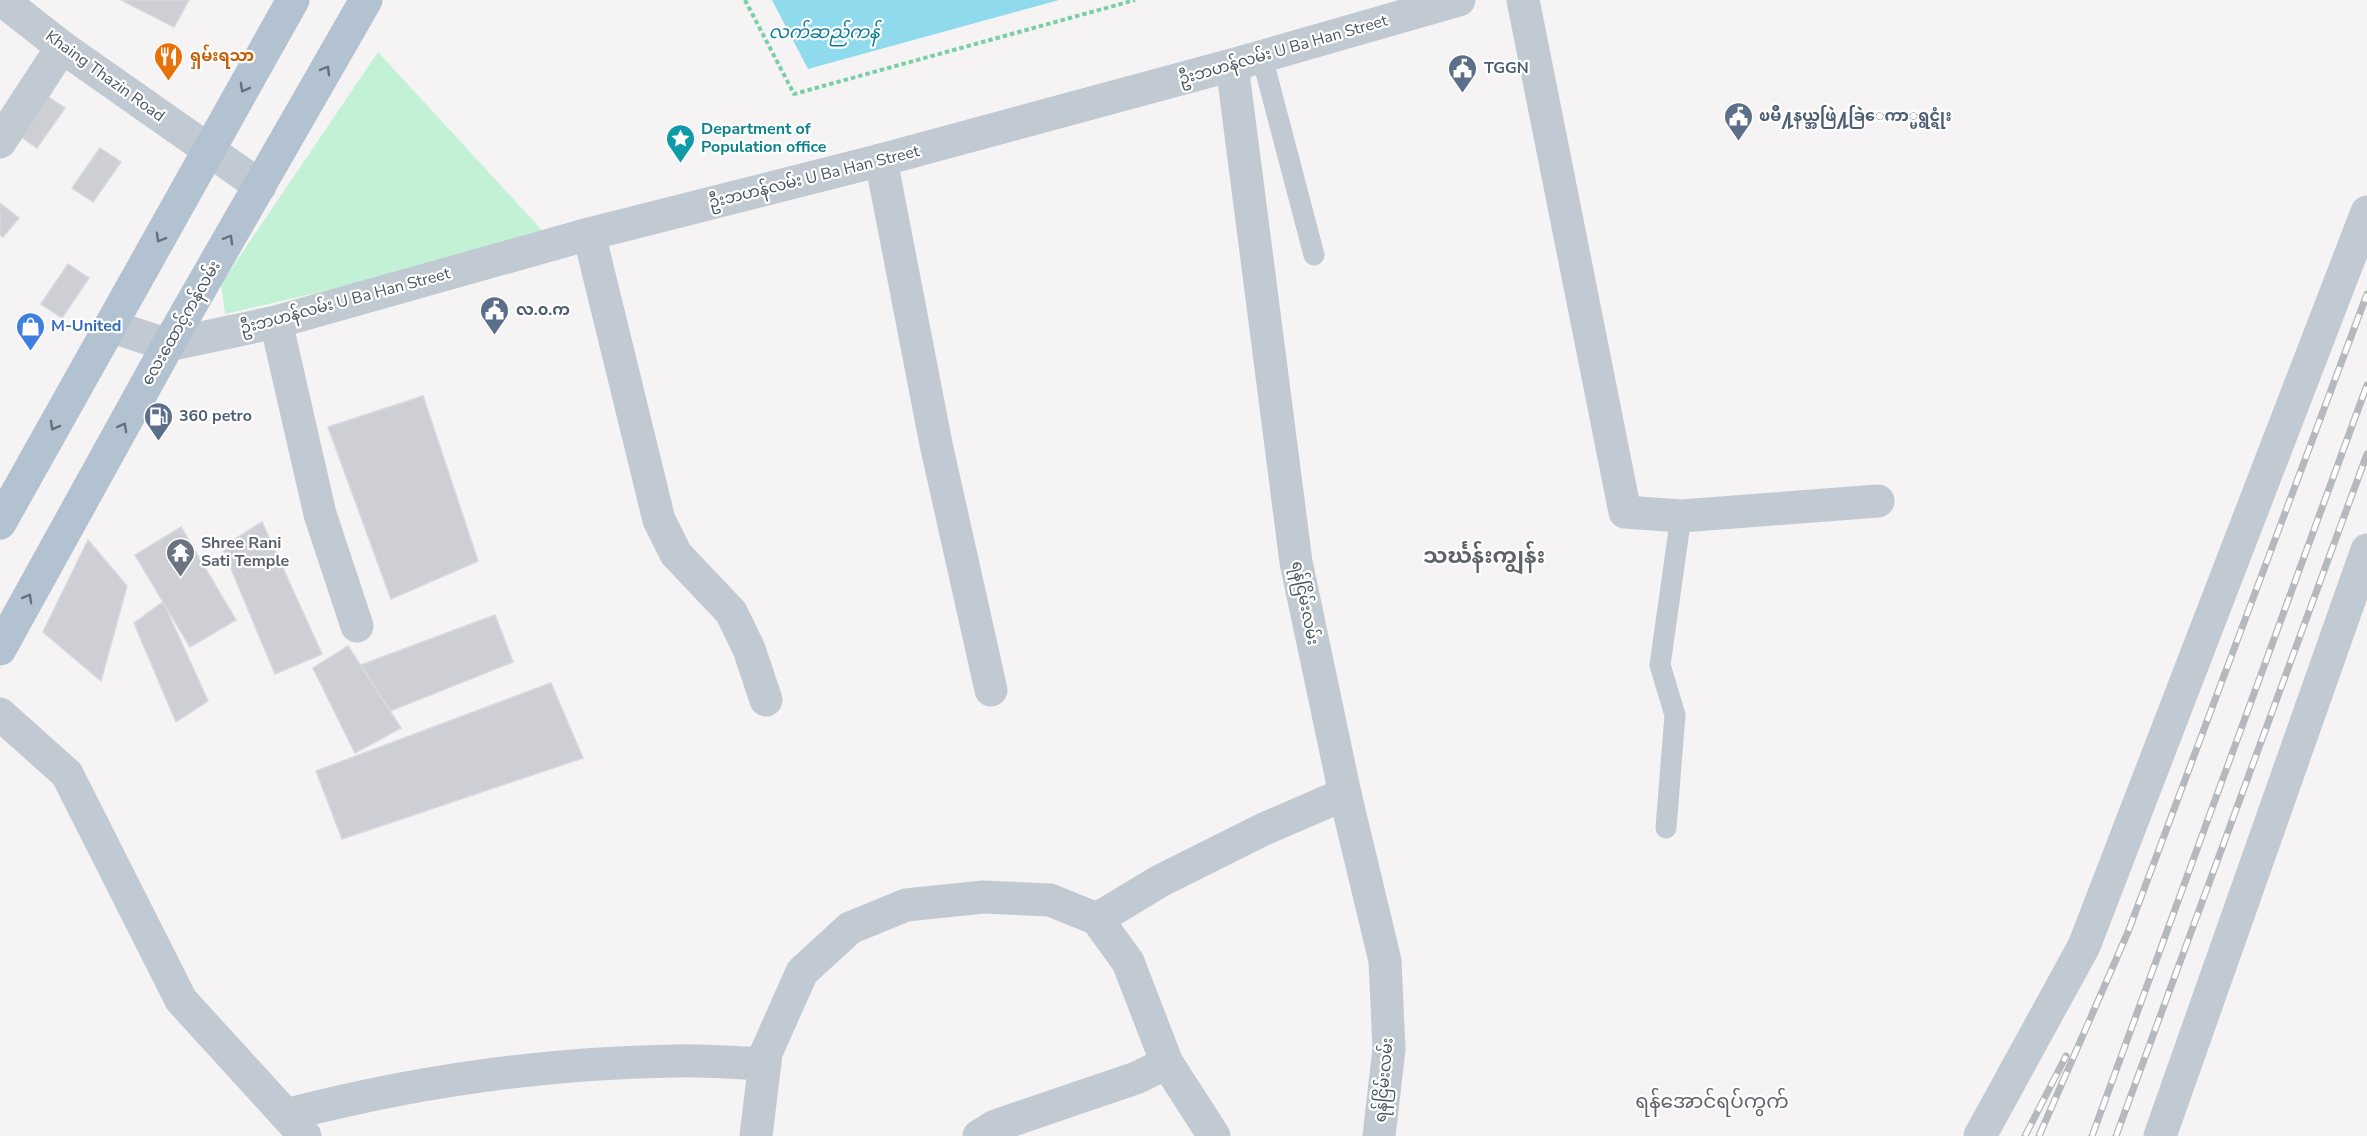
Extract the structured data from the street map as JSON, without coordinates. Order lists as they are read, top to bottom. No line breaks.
{"streets":{"main road":["လေးထောင့်ကန်လမ်း"],"street":["ဦးဘဟန်လမ်း U Ba Han Street","Khaing Thazin Road","ရန်ငြိမ်းလမ်း"]},"crossings":[["ဦးဘဟန်လမ်း U Ba Han Street","လေးထောင့်ကန်လမ်း"],["ဦးဘဟန်လမ်း U Ba Han Street","ရန်ငြိမ်းလမ်း"],["Khaing Thazin Road","လေးထောင့်ကန်လမ်း"]],"districts":["သင်္ဃန်းကျွန်း","ရန်အောင်ရပ်ကွက်"],"water":["လက်ဆည်ကန်"],"places":{"restaurant":["ရှမ်းရသာ"],"public building":["TGGN","ၿမိဳ႔နယ္အဖြဲ႔ခြဲေကာ္မရွင္ရုံး","လ.၀.က"],"place":["Department of Population office"],"shop":["M-United"],"fuel station":["360 petro"],"temple":["Shree Rani Sati Temple"]}}
